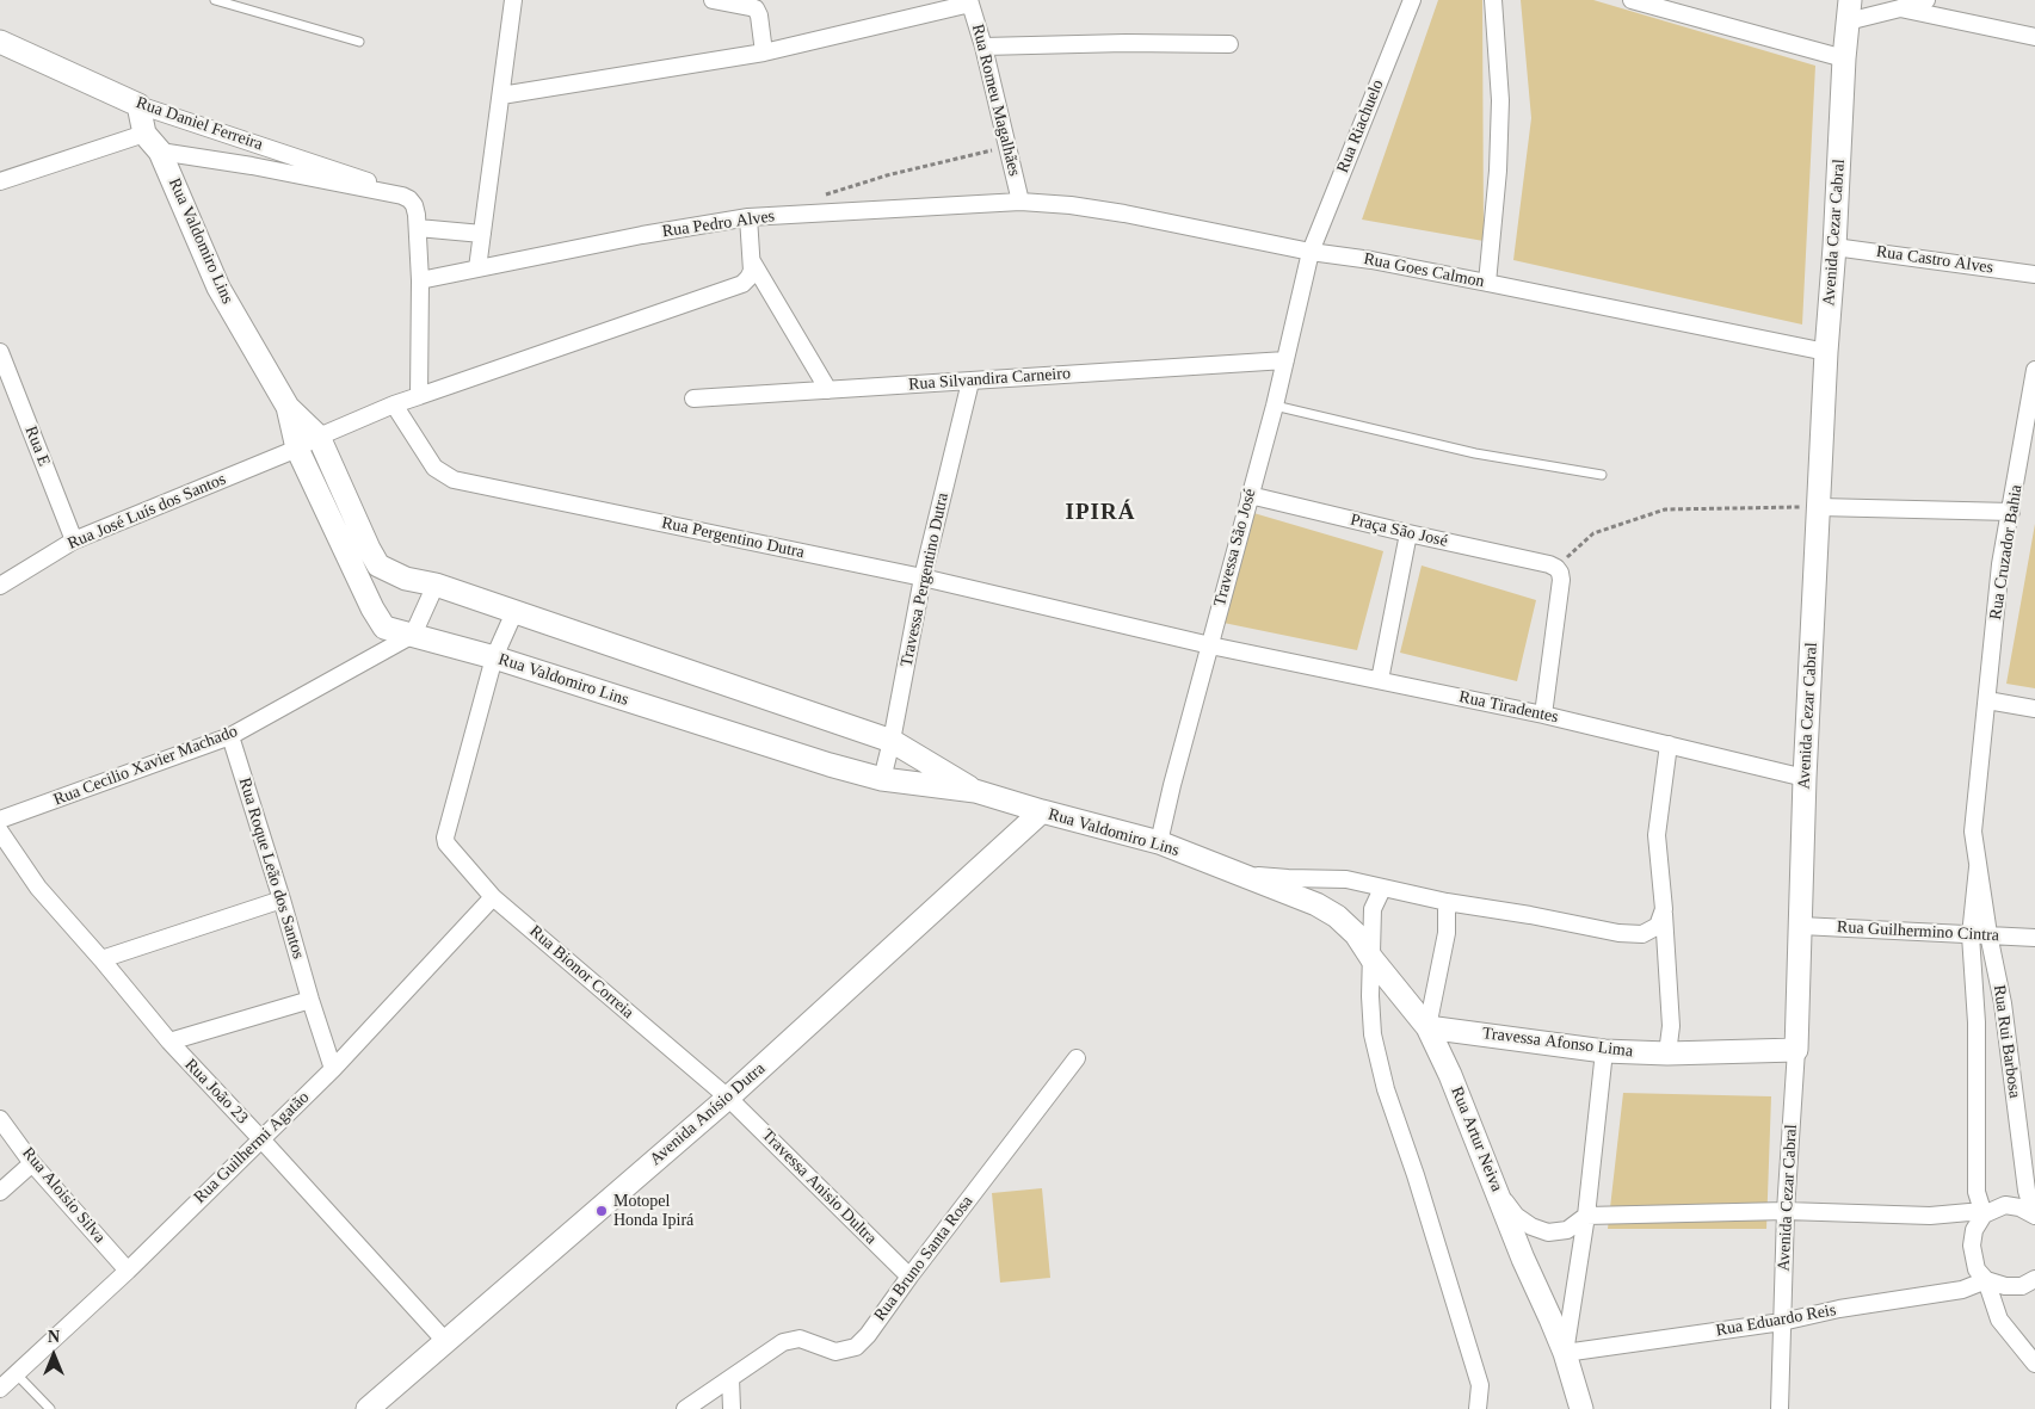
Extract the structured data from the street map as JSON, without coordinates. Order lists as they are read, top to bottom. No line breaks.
{"streets":{"main road":["Rua Daniel Ferreira","Avenida Cezar Cabral","Rua Valdomiro Lins","Travessa Afonso Lima","Avenida Anísio Dutra","Rua Artur Neiva"],"street":["Rua Romeu Magalhães","Rua Riachuelo","Rua Pedro Alves","Rua Castro Alves","Rua Goes Calmon","Rua Silvandira Carneiro","Rua E","Rua José Luís dos Santos","Praça São José","Rua Pergentino Dutra","Travessa São José","Rua Cruzador Bahia","Travessa Pergentino Dutra","Rua Tiradentes","Rua Cecilio Xavier Machado","Rua Roque Leão dos Santos","Rua Guilhermino Cintra","Rua Bionor Correia","Rua Rui Barbosa","Rua João 23","Rua Guilhermi Agatão","Travessa Anisio Dultra","Rua Aloisio Silva","Rua Bruno Santa Rosa","Rua Eduardo Reis"]},"crossings":[["Rua Romeu Magalhães","Rua Pedro Alves"],["Rua Romeu Magalhães","Rua Goes Calmon"],["Rua Daniel Ferreira","Rua Valdomiro Lins"],["Rua Riachuelo","Rua Goes Calmon"],["Rua Riachuelo","Travessa São José"],["Rua Pedro Alves","Rua Goes Calmon"],["Avenida Cezar Cabral","Rua Castro Alves"],["Avenida Cezar Cabral","Rua Goes Calmon"],["Avenida Cezar Cabral","Rua Tiradentes"],["Avenida Cezar Cabral","Rua Guilhermino Cintra"],["Avenida Cezar Cabral","Travessa Afonso Lima"],["Avenida Cezar Cabral","Rua Eduardo Reis"],["Rua Valdomiro Lins","Rua José Luís dos Santos"],["Rua Valdomiro Lins","Travessa São José"],["Rua Valdomiro Lins","Travessa Pergentino Dutra"],["Rua Valdomiro Lins","Rua Cecilio Xavier Machado"],["Rua Valdomiro Lins","Rua Bionor Correia"],["Rua Valdomiro Lins","Avenida Anísio Dutra"],["Rua Valdomiro Lins","Rua Artur Neiva"],["Rua Goes Calmon","Travessa São José"],["Rua Silvandira Carneiro","Travessa São José"],["Rua Silvandira Carneiro","Travessa Pergentino Dutra"],["Rua E","Rua José Luís dos Santos"],["Praça São José","Travessa São José"],["Rua Pergentino Dutra","Travessa São José"],["Rua Pergentino Dutra","Travessa Pergentino Dutra"],["Rua Pergentino Dutra","Rua Tiradentes"],["Travessa São José","Rua Tiradentes"],["Rua Cruzador Bahia","Rua Rui Barbosa"],["Rua Cecilio Xavier Machado","Rua Roque Leão dos Santos"],["Rua Roque Leão dos Santos","Rua Guilhermi Agatão"],["Rua Guilhermino Cintra","Rua Rui Barbosa"],["Rua Bionor Correia","Avenida Anísio Dutra"],["Rua Bionor Correia","Rua Guilhermi Agatão"],["Rua Bionor Correia","Travessa Anisio Dultra"],["Travessa Afonso Lima","Rua Artur Neiva"],["Rua João 23","Avenida Anísio Dutra"],["Rua João 23","Rua Guilhermi Agatão"],["Avenida Anísio Dutra","Travessa Anisio Dultra"],["Rua Artur Neiva","Rua Eduardo Reis"],["Rua Guilhermi Agatão","Rua Aloisio Silva"],["Travessa Anisio Dultra","Rua Bruno Santa Rosa"]],"districts":["IPIRÁ"],"places":["Motopel Honda Ipirá"],"north":"top"}
